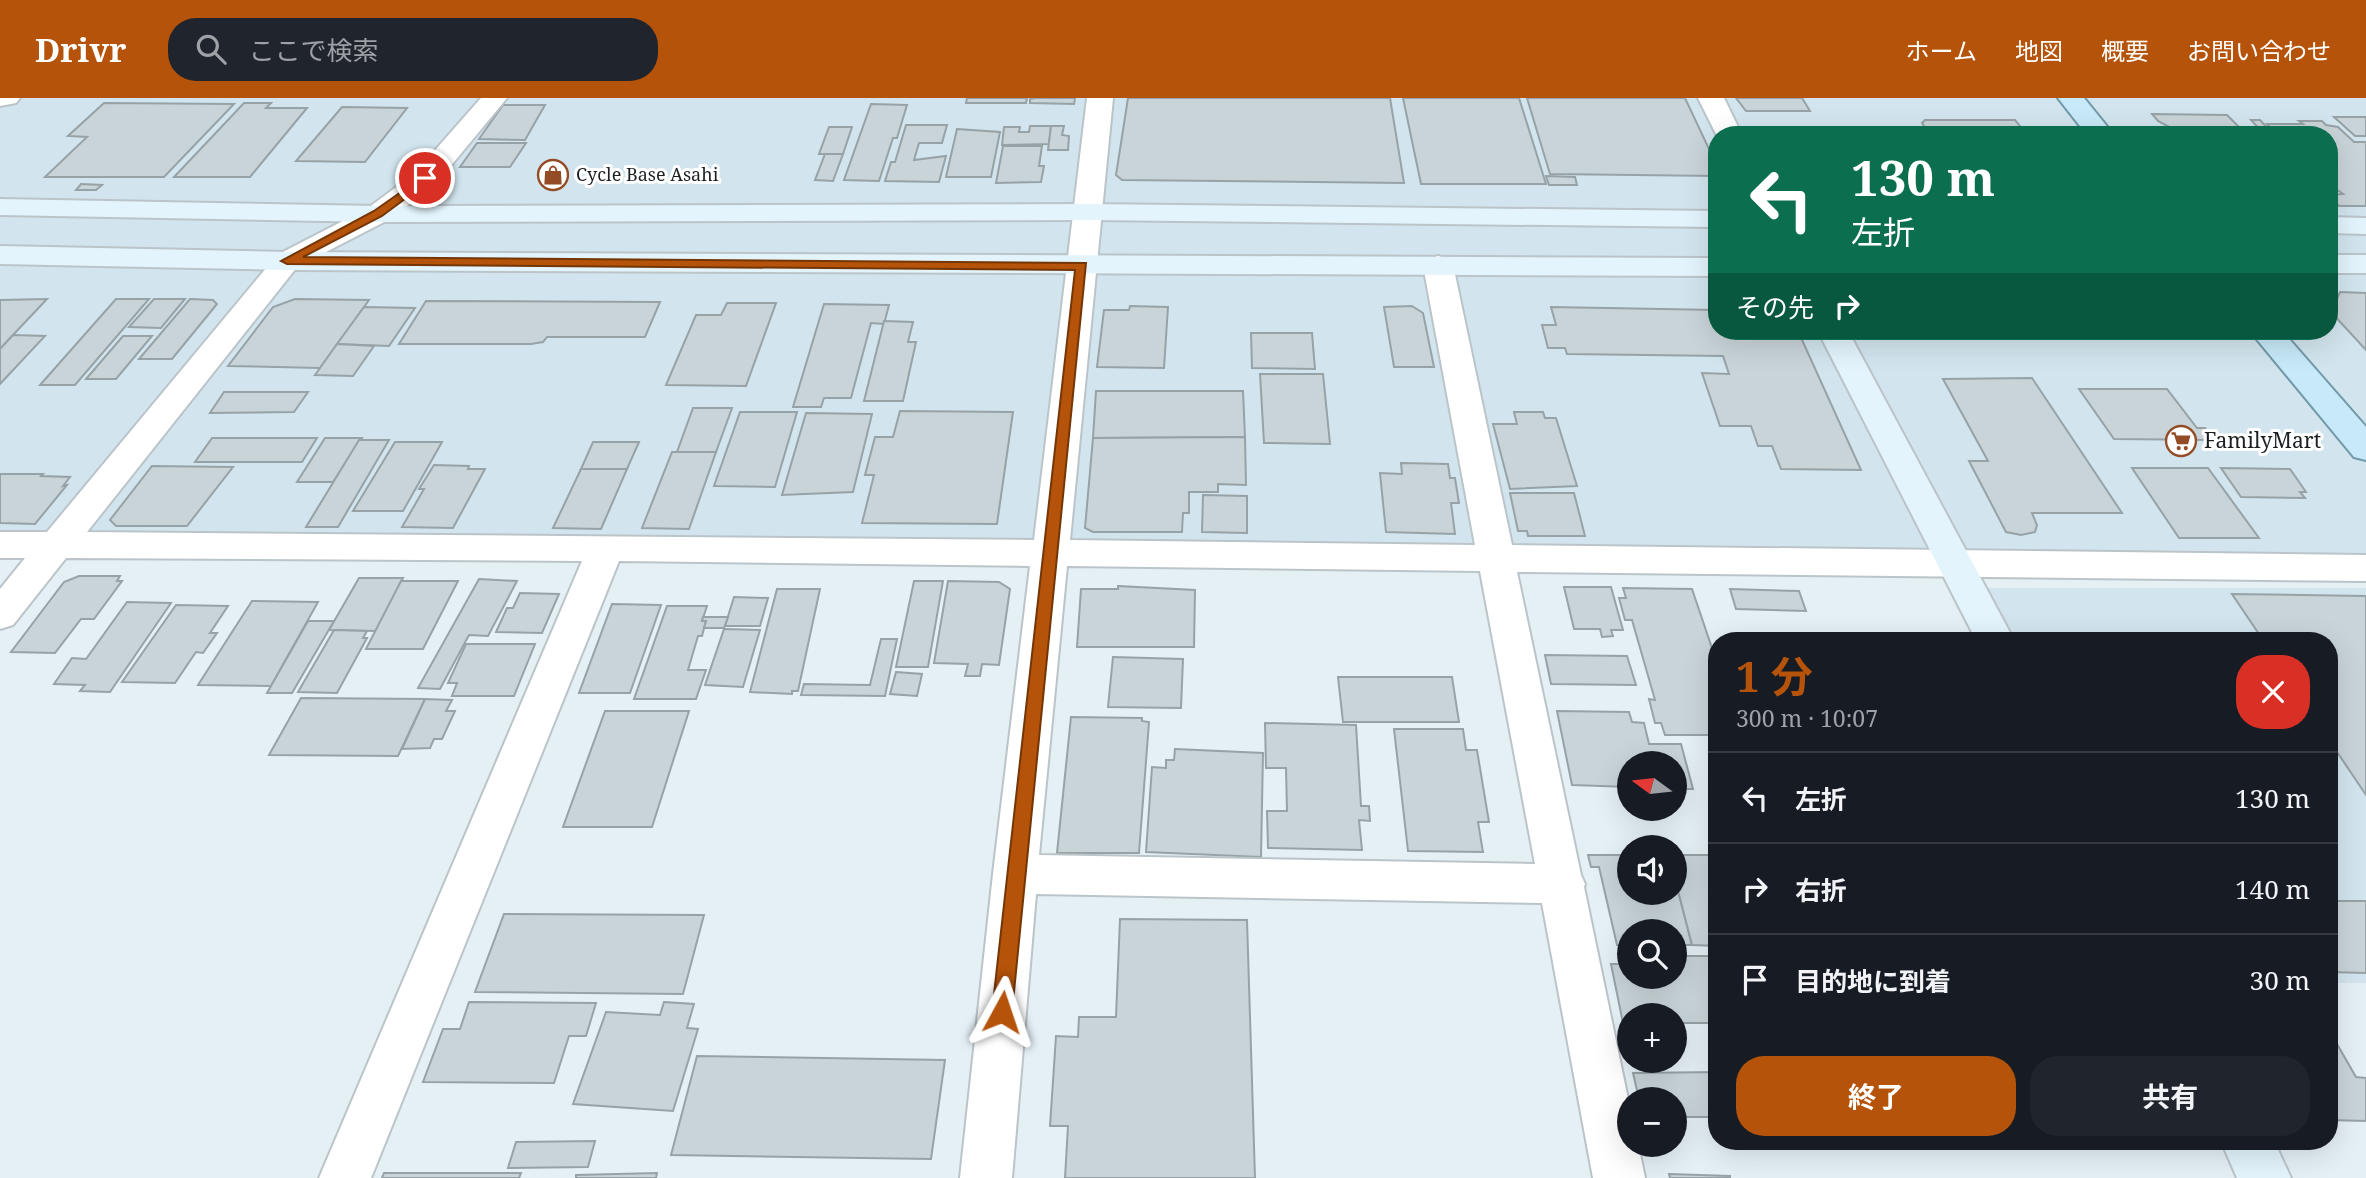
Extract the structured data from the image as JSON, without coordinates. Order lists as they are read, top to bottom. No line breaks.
{"places":{"shop":["Cycle Base Asahi"],"supermarket":["FamilyMart"]},"north":"left","page":{"header":"Drivr","search":"ここで検索","nav":["ホーム","地図","概要","お問い合わせ"],"turn":["130 m","左折"],"then":"その先","heading":["1 分","300 m · 10:07"],"map_buttons":["+","−"],"list":[{"name":"左折","value":"130 m"},{"name":"右折","value":"140 m"},{"name":"目的地に到着","value":"30 m"}],"buttons":["終了","共有"]}}
